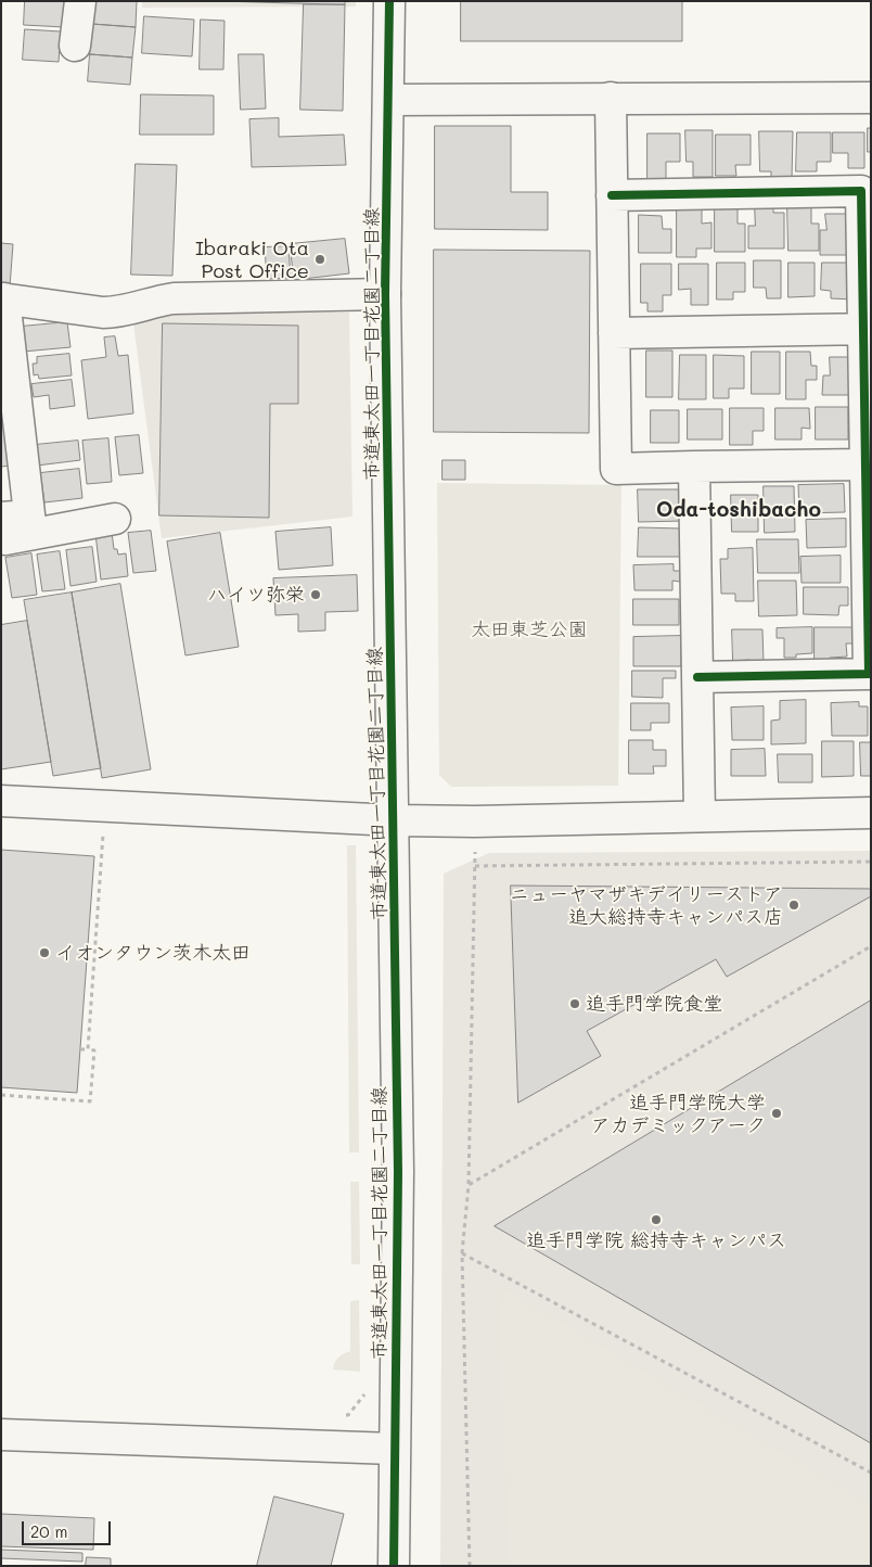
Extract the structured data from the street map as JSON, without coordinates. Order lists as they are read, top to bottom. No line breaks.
{"streets":{"street":["市道東太田一丁目花園二丁目線"]},"districts":["Oda-toshibacho"],"parks":["太田東芝公園"],"places":["Ibaraki Ota Post Office","ハイツ弥栄","ニューヤマザキデイリーストア 追大総持寺キャンパス店","イオンタウン茨木太田","追手門学院食堂","追手門学院大学 アカデミックアーク","追手門学院 総持寺キャンパス"],"scale_bar":"20 m"}
